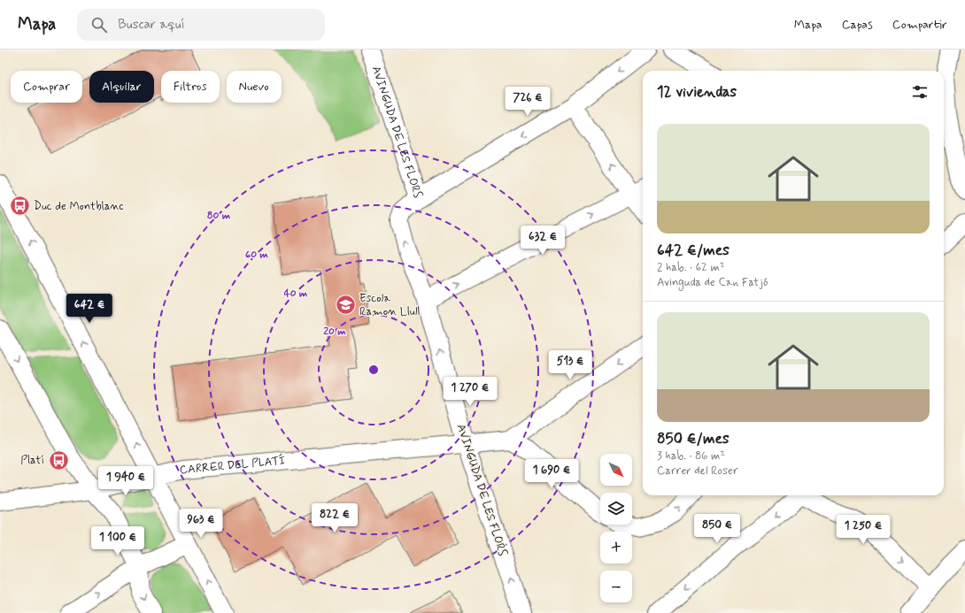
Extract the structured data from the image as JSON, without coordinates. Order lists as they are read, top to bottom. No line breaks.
{"streets":{"street":["AVINGUDA DE LES FLORS","CARRER DEL PLATÍ"]},"crossings":[["AVINGUDA DE LES FLORS","CARRER DEL PLATÍ"]],"one_way":["AVINGUDA DE LES FLORS"],"places":{"bus stop":["Duc de Montblanc","Platí"],"school or university":["Escola Ramon Llull"]},"north":"bottom right","page":{"header":"Mapa","search":"Buscar aquí","nav":["Mapa","Capas","Compartir"],"chip":["Comprar","Alquilar","Filtros","Nuevo"],"heading":"12 viviendas","price":["726 €","632 €","642 €","513 €","1 270 €","1 690 €","1 940 €","822 €","963 €","850 €","1 250 €","1 100 €"],"list":[{"name":"642 €/mes","note":"2 hab. · 62 m² · Avinguda de Can Fatjó"},{"name":"850 €/mes","note":"3 hab. · 86 m² · Carrer del Roser"}],"map_buttons":["+","−"]},"rings":["80 m","60 m","40 m","20 m"]}
